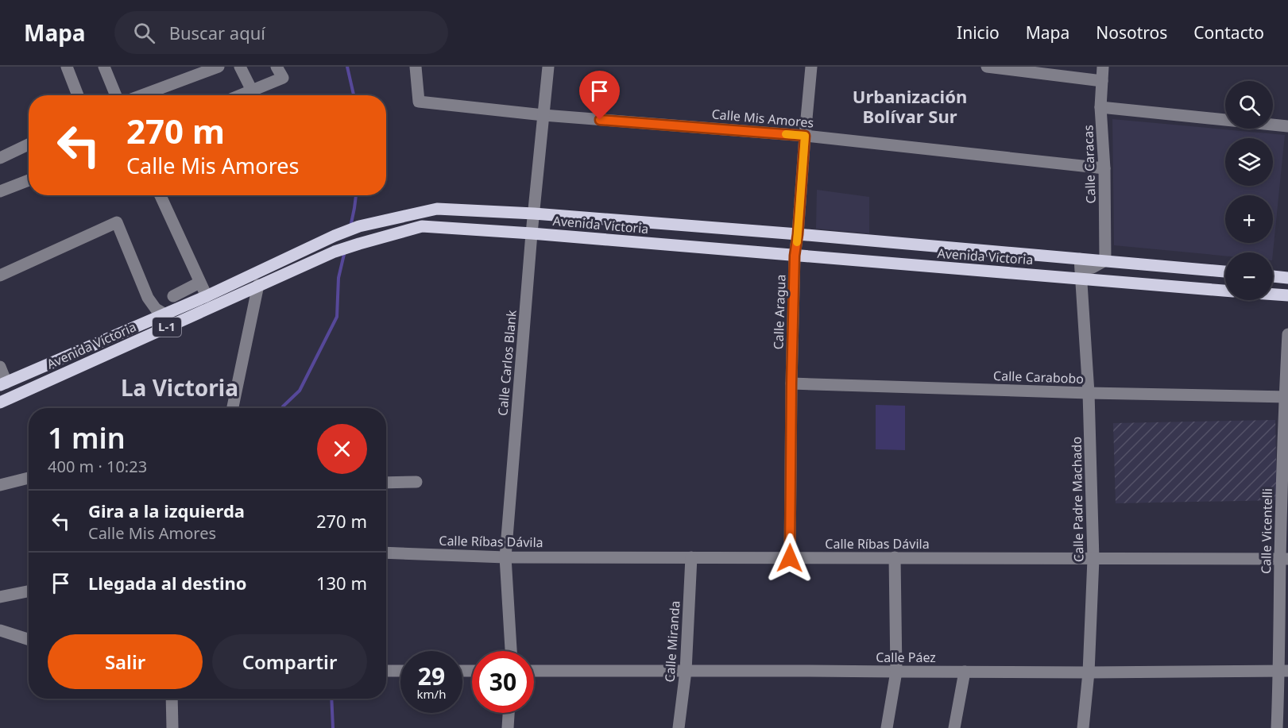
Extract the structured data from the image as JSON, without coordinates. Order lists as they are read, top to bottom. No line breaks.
{"streets":{"main road":["Avenida Victoria","L-1"],"street":["Calle Mis Amores","Calle Caracas","Calle Aragua","Calle Carlos Blank","Calle Carabobo","Calle Padre Machado","Calle Vicentelli","Calle Ríbas Dávila","Calle Miranda","Calle Páez"]},"crossings":[["Calle Mis Amores","Calle Caracas"],["Calle Mis Amores","Calle Aragua"],["Calle Mis Amores","Calle Carlos Blank"],["Calle Caracas","Avenida Victoria"],["Avenida Victoria","Calle Aragua"],["Avenida Victoria","Calle Carlos Blank"],["Avenida Victoria","Calle Padre Machado"],["Calle Aragua","Calle Carabobo"],["Calle Aragua","Calle Ríbas Dávila"],["Calle Carlos Blank","Calle Ríbas Dávila"],["Calle Carabobo","Calle Padre Machado"],["Calle Carabobo","Calle Vicentelli"],["Calle Padre Machado","Calle Ríbas Dávila"],["Calle Padre Machado","Calle Páez"],["Calle Vicentelli","Calle Ríbas Dávila"],["Calle Vicentelli","Calle Páez"],["Calle Ríbas Dávila","Calle Miranda"],["Calle Miranda","Calle Páez"]],"districts":["Urbanización Bolívar Sur","La Victoria"],"page":{"header":"Mapa","search":"Buscar aquí","nav":["Inicio","Mapa","Nosotros","Contacto"],"map_buttons":["+","−"],"turn":["270 m","Calle Mis Amores"],"heading":["1 min","400 m · 10:23"],"list":[{"name":"Gira a la izquierda","note":"Calle Mis Amores","value":"270 m"},{"name":"Llegada al destino","value":"130 m"}],"buttons":["Salir","Compartir"],"speed":"29 km/h","limit":"30"}}
